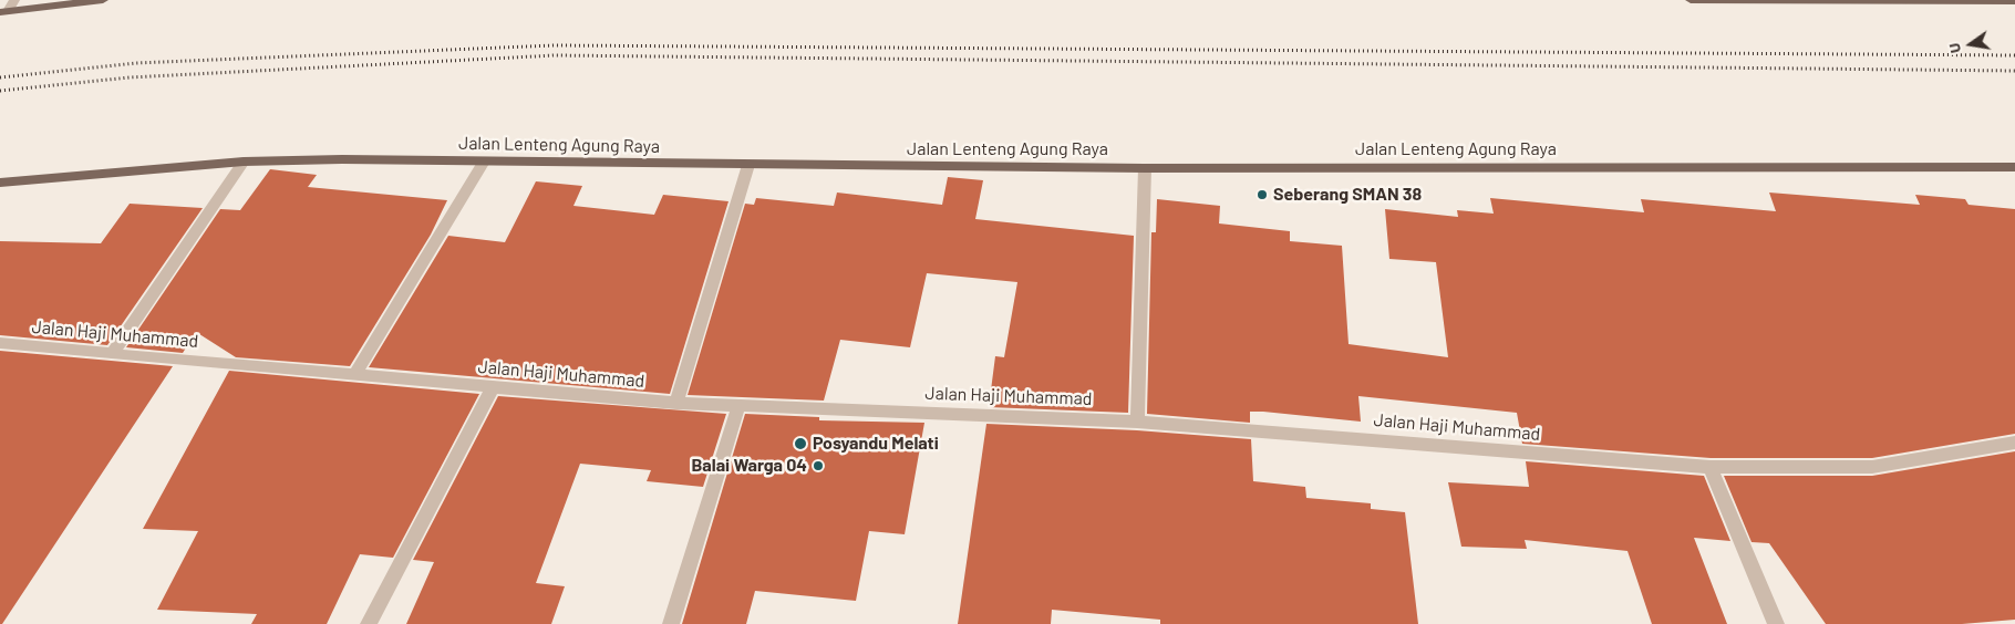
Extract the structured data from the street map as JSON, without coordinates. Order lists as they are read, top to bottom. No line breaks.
{"streets":{"main road":["Jalan Lenteng Agung Raya"],"street":["Jalan Haji Muhammad"]},"places":["Seberang SMAN 38","Posyandu Melati","Balai Warga 04"],"north":"left"}
